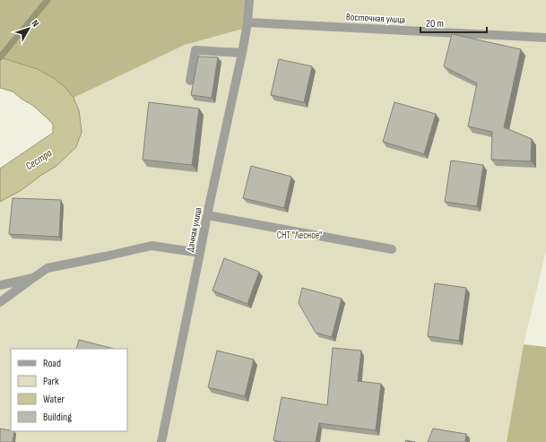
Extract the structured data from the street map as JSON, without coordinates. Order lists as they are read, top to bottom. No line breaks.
{"streets":{"street":["Восточная улица","Дачная улица"]},"crossings":[["Восточная улица","Дачная улица"]],"water":["Сестра"],"parks":["СНТ \"Лесное\""],"legend":["Road","Park","Water","Building"],"scale_bar":"20 m","north":"top right"}
